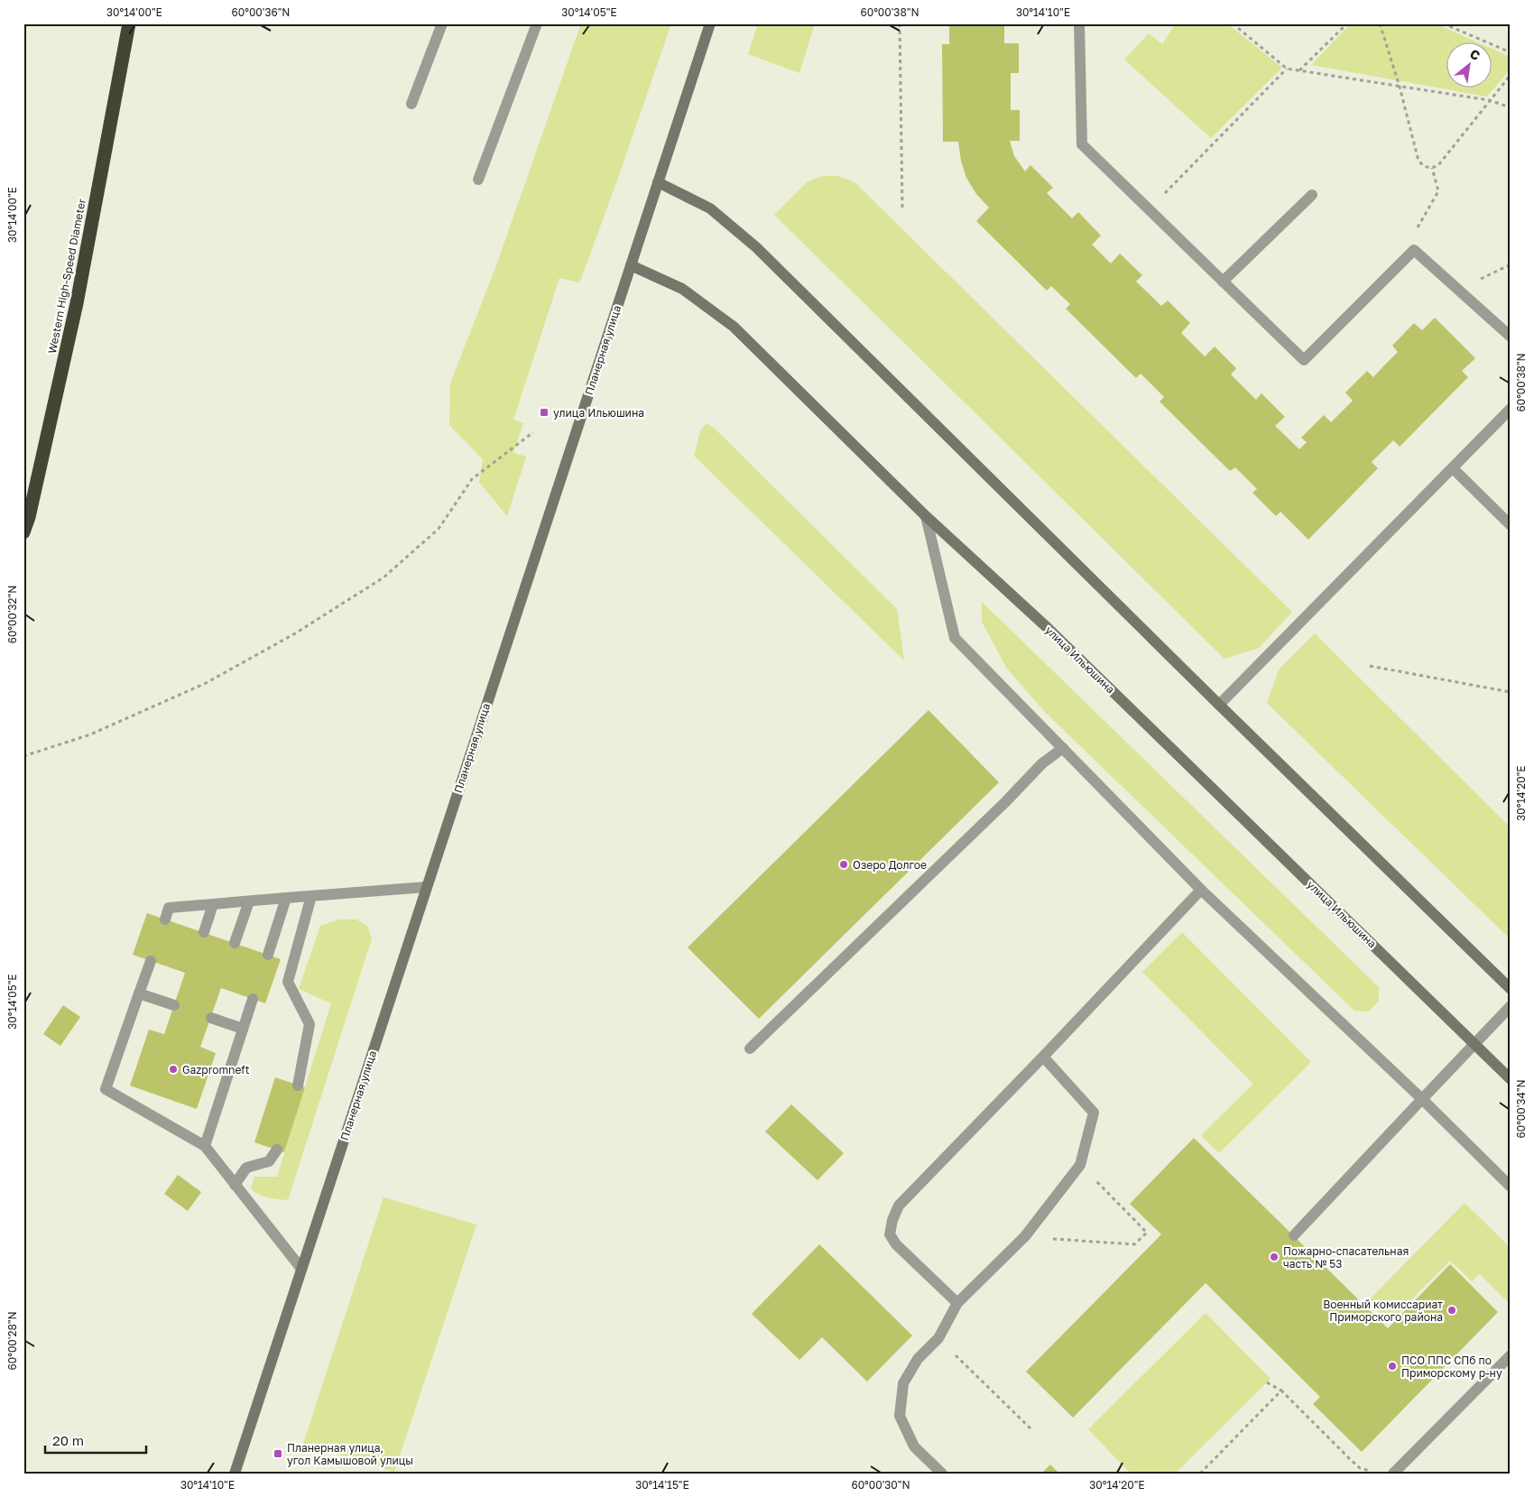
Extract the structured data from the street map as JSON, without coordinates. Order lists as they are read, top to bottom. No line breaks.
{"streets":{"highway":["Western High-Speed Diameter"],"main road":["Планерная улица","улица Ильюшина"]},"crossings":[["Планерная улица","улица Ильюшина"]],"places":{"transit":["улица Ильюшина","Планерная улица, угол Камышовой улицы"],"other":["Озеро Долгое","Gazpromneft","Пожарно-спасательная часть № 53","Военный комиссариат Приморского района","ПСО ППС СПб по Приморскому р-ну"]},"scale_bar":"20 m","north":"top right","coordinates":["30°14'00\"E","60°00'36\"N","30°14'05\"E","60°00'38\"N","30°14'10\"E","60°00'32\"N","30°14'20\"E","60°00'34\"N","60°00'28\"N","30°14'15\"E","60°00'30\"N"]}
